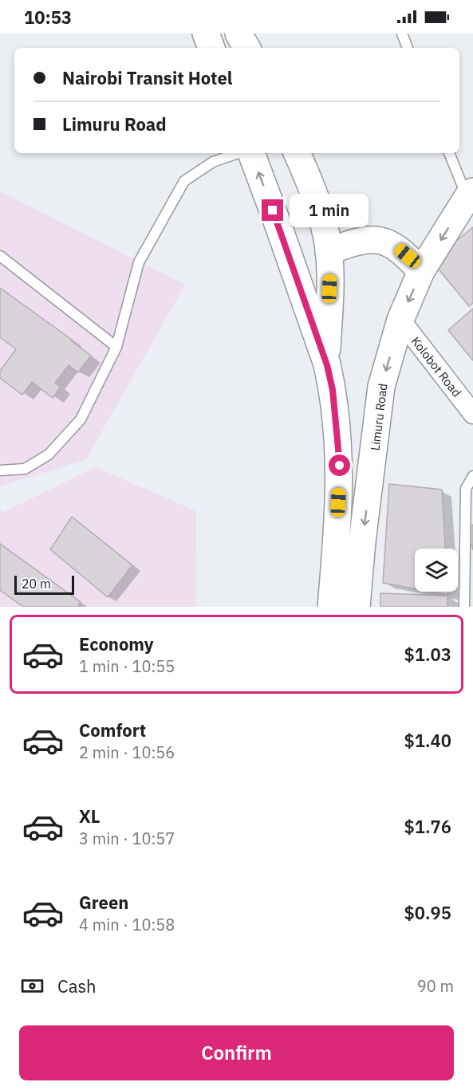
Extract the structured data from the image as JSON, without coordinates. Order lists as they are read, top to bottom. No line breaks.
{"streets":{"main road":["Limuru Road"],"street":["Kolobot Road"]},"crossings":[["Kolobot Road","Limuru Road"]],"scale_bar":"20 m","page":{"status":"10:53","banner":["Nairobi Transit Hotel","Limuru Road"],"bubble":"1 min","scale":"20 m","list":[{"name":"Economy","note":"1 min · 10:55","value":"$1.03"},{"name":"Comfort","note":"2 min · 10:56","value":"$1.40"},{"name":"XL","note":"3 min · 10:57","value":"$1.76"},{"name":"Green","note":"4 min · 10:58","value":"$0.95"}],"pay":["Cash","90 m"],"buttons":"Confirm"}}
